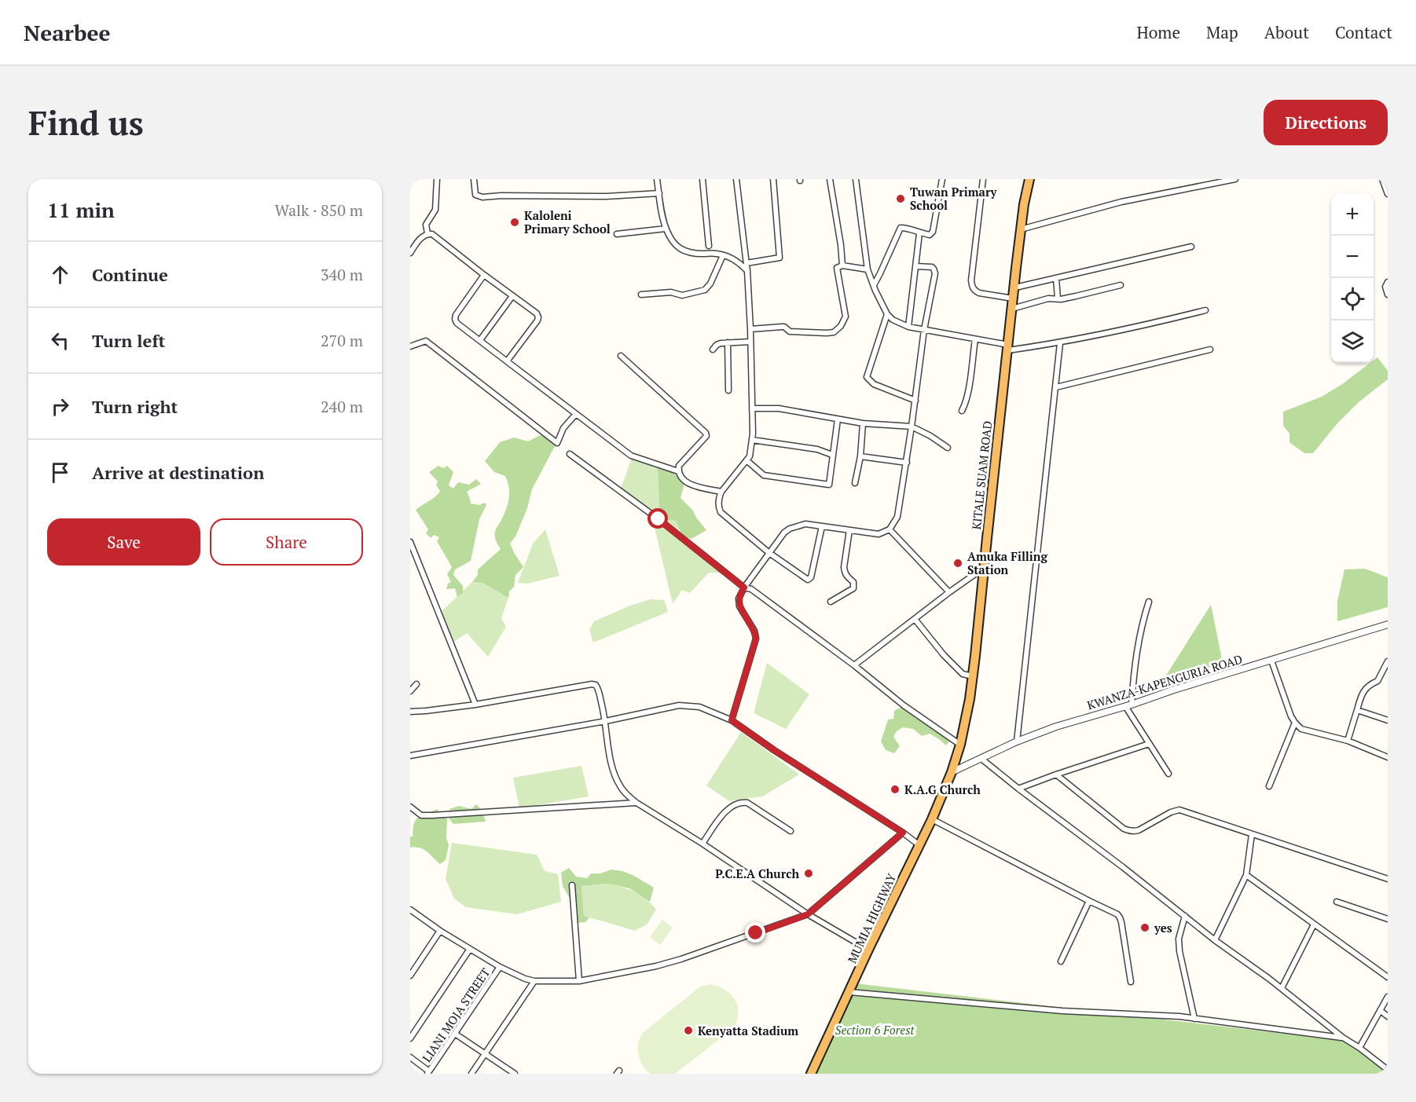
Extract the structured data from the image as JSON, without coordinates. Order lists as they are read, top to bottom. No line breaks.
{"streets":{"highway":["KITALE SUAM ROAD","MUMIA HIGHWAY"],"street":["KWANZA-KAPENGURIA ROAD","LIANI MOJA STREET"]},"crossings":[["KITALE SUAM ROAD","KWANZA-KAPENGURIA ROAD"],["KITALE SUAM ROAD","MUMIA HIGHWAY"],["KWANZA-KAPENGURIA ROAD","MUMIA HIGHWAY"]],"parks":["Section 6 Forest"],"places":["Tuwan Primary School","Kaloleni Primary School","Amuka Filling Station","K.A.G Church","P.C.E.A Church","yes","Kenyatta Stadium"],"page":{"header":"Nearbee","nav":["Home","Map","About","Contact"],"buttons":["Directions",["Save","Share"]],"title":"Find us","heading":["11 min","Walk · 850 m"],"map_buttons":["+","−"],"list":[["Continue","340 m"],["Turn left","270 m"],["Turn right","240 m"],"Arrive at destination"]}}
